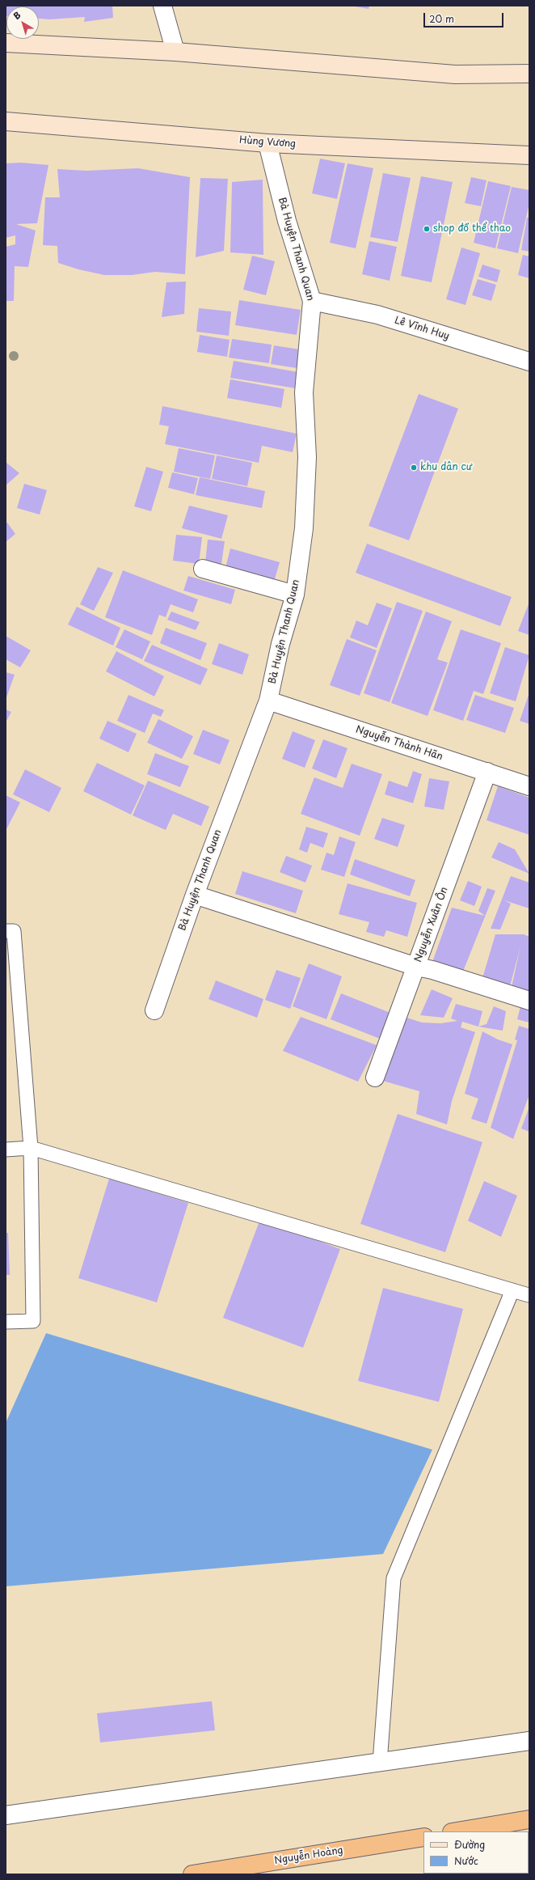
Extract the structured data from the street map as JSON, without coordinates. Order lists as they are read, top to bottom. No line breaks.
{"streets":{"highway":["Nguyễn Hoàng"],"main road":["Hùng Vương"],"street":["Bà Huyện Thanh Quan","Lê Vĩnh Huy","Nguyễn Thành Hãn","Nguyễn Xuân Ôn"]},"crossings":[["Hùng Vương","Bà Huyện Thanh Quan"],["Bà Huyện Thanh Quan","Lê Vĩnh Huy"],["Bà Huyện Thanh Quan","Nguyễn Thành Hãn"],["Nguyễn Thành Hãn","Nguyễn Xuân Ôn"]],"places":["shop đồ thể thao","khu dân cư"],"legend":["Đường","Nước"],"scale_bar":"20 m","north":"top left"}
